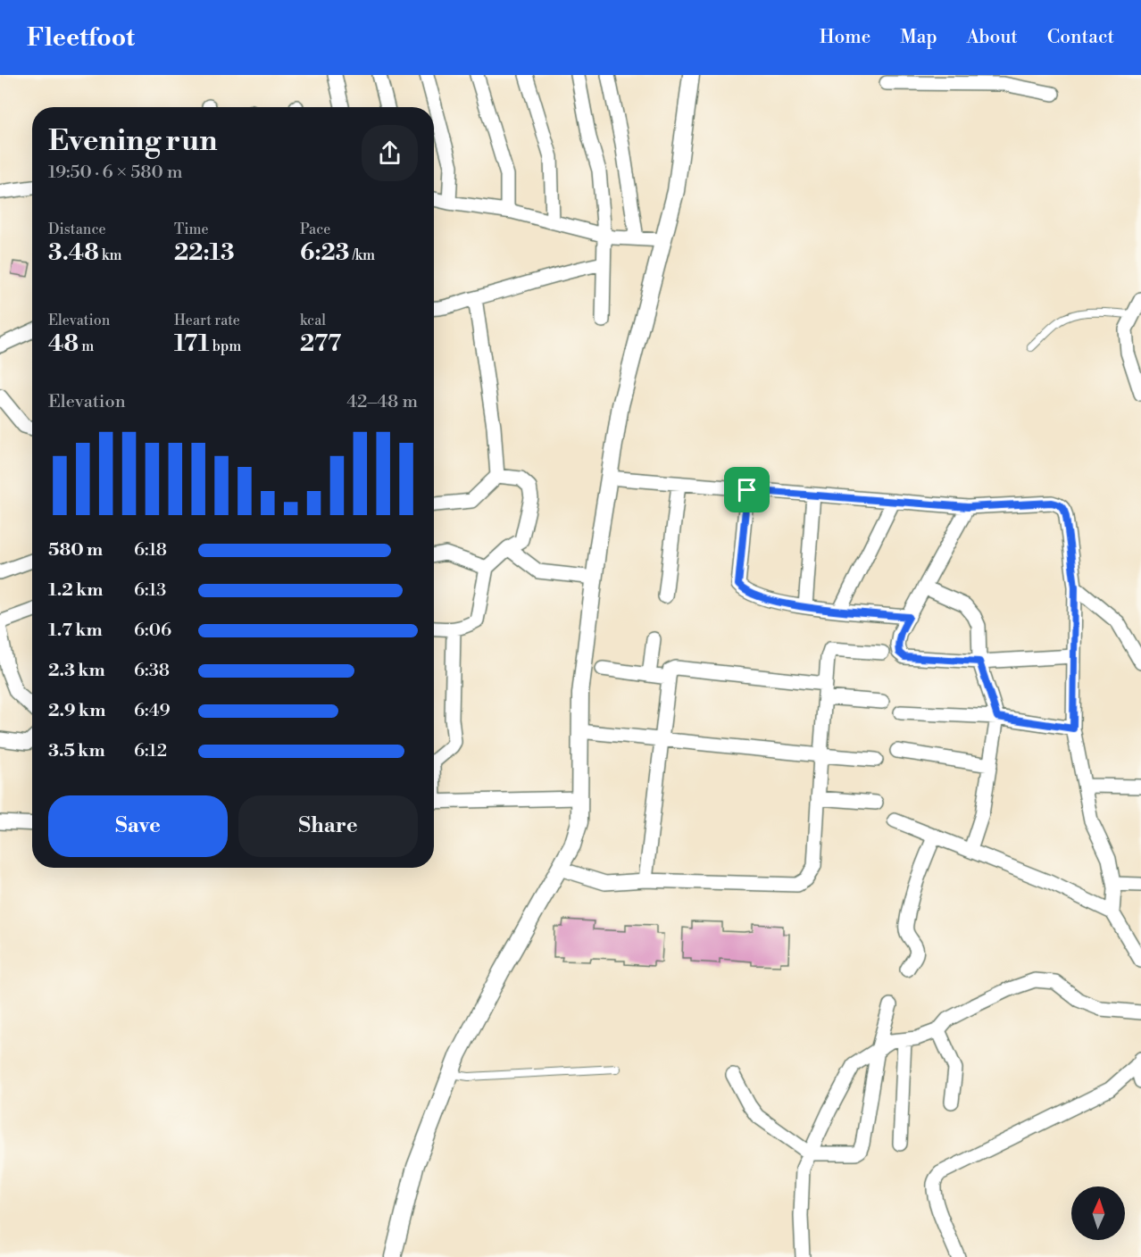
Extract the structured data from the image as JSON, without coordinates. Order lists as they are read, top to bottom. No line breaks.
{"north":"top","page":{"header":"Fleetfoot","nav":["Home","Map","About","Contact"],"heading":["Evening run","19:50 · 6 × 580 m"],"stats":[["Distance","3.48 km"],["Time","22:13"],["Pace","6:23 /km"],["Elevation","48 m"],["Heart rate","171 bpm"],["kcal","277"]],"chart":["Elevation","42–48 m"],"list":[{"name":"580 m","note":"6:18"},{"name":"1.2 km","note":"6:13"},{"name":"1.7 km","note":"6:06"},{"name":"2.3 km","note":"6:38"},{"name":"2.9 km","note":"6:49"},{"name":"3.5 km","note":"6:12"}],"buttons":["Save","Share"]}}
